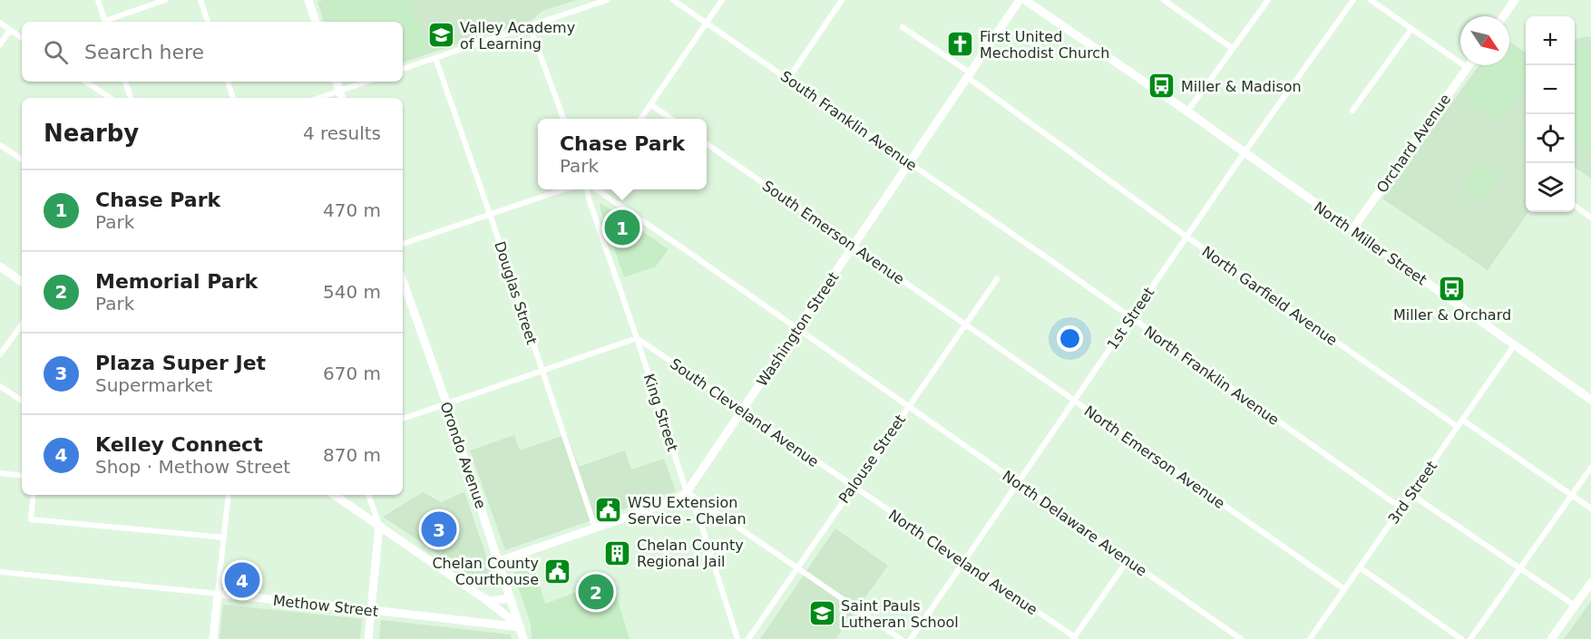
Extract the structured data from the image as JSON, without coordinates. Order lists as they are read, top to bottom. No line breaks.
{"streets":{"street":["South Franklin Avenue","Orchard Avenue","South Emerson Avenue","North Miller Street","Douglas Street","North Garfield Avenue","1st Street","Washington Street","North Franklin Avenue","King Street","South Cleveland Avenue","Orondo Avenue","North Emerson Avenue","Palouse Street","3rd Street","North Delaware Avenue","North Cleveland Avenue","Methow Street"]},"crossings":[["South Franklin Avenue","Washington Street"],["South Franklin Avenue","North Franklin Avenue"],["Orchard Avenue","North Miller Street"],["South Emerson Avenue","Washington Street"],["South Emerson Avenue","North Emerson Avenue"],["South Emerson Avenue","Palouse Street"],["North Miller Street","1st Street"],["North Miller Street","3rd Street"],["Douglas Street","Washington Street"],["North Garfield Avenue","1st Street"],["North Garfield Avenue","Washington Street"],["North Garfield Avenue","3rd Street"],["1st Street","North Franklin Avenue"],["1st Street","North Emerson Avenue"],["1st Street","North Delaware Avenue"],["1st Street","North Cleveland Avenue"],["Washington Street","King Street"],["Washington Street","South Cleveland Avenue"],["Washington Street","Orondo Avenue"],["Washington Street","North Delaware Avenue"],["North Franklin Avenue","3rd Street"],["King Street","South Cleveland Avenue"],["South Cleveland Avenue","Palouse Street"],["South Cleveland Avenue","North Cleveland Avenue"],["Orondo Avenue","Methow Street"],["North Emerson Avenue","Palouse Street"],["North Emerson Avenue","3rd Street"],["Palouse Street","North Delaware Avenue"],["Palouse Street","North Cleveland Avenue"]],"places":{"school or university":["Valley Academy of Learning","Saint Pauls Lutheran School"],"church":["First United Mechodist Church"],"bus stop":["Miller & Madison","Miller & Orchard"],"public building":["WSU Extension Service - Chelan","Chelan County Courthouse"],"building":["Chelan County Regional Jail"]},"north":"bottom right","page":{"map_buttons":["+","−"],"search":"Search here","heading":["Nearby","4 results"],"popup":["Chase Park","Park"],"list":[{"mark":"1","name":"Chase Park","note":"Park","value":"470 m"},{"mark":"2","name":"Memorial Park","note":"Park","value":"540 m"},{"mark":"3","name":"Plaza Super Jet","note":"Supermarket","value":"670 m"},{"mark":"4","name":"Kelley Connect","note":"Shop · Methow Street","value":"870 m"}],"pins":["1","3","4","2"]}}
